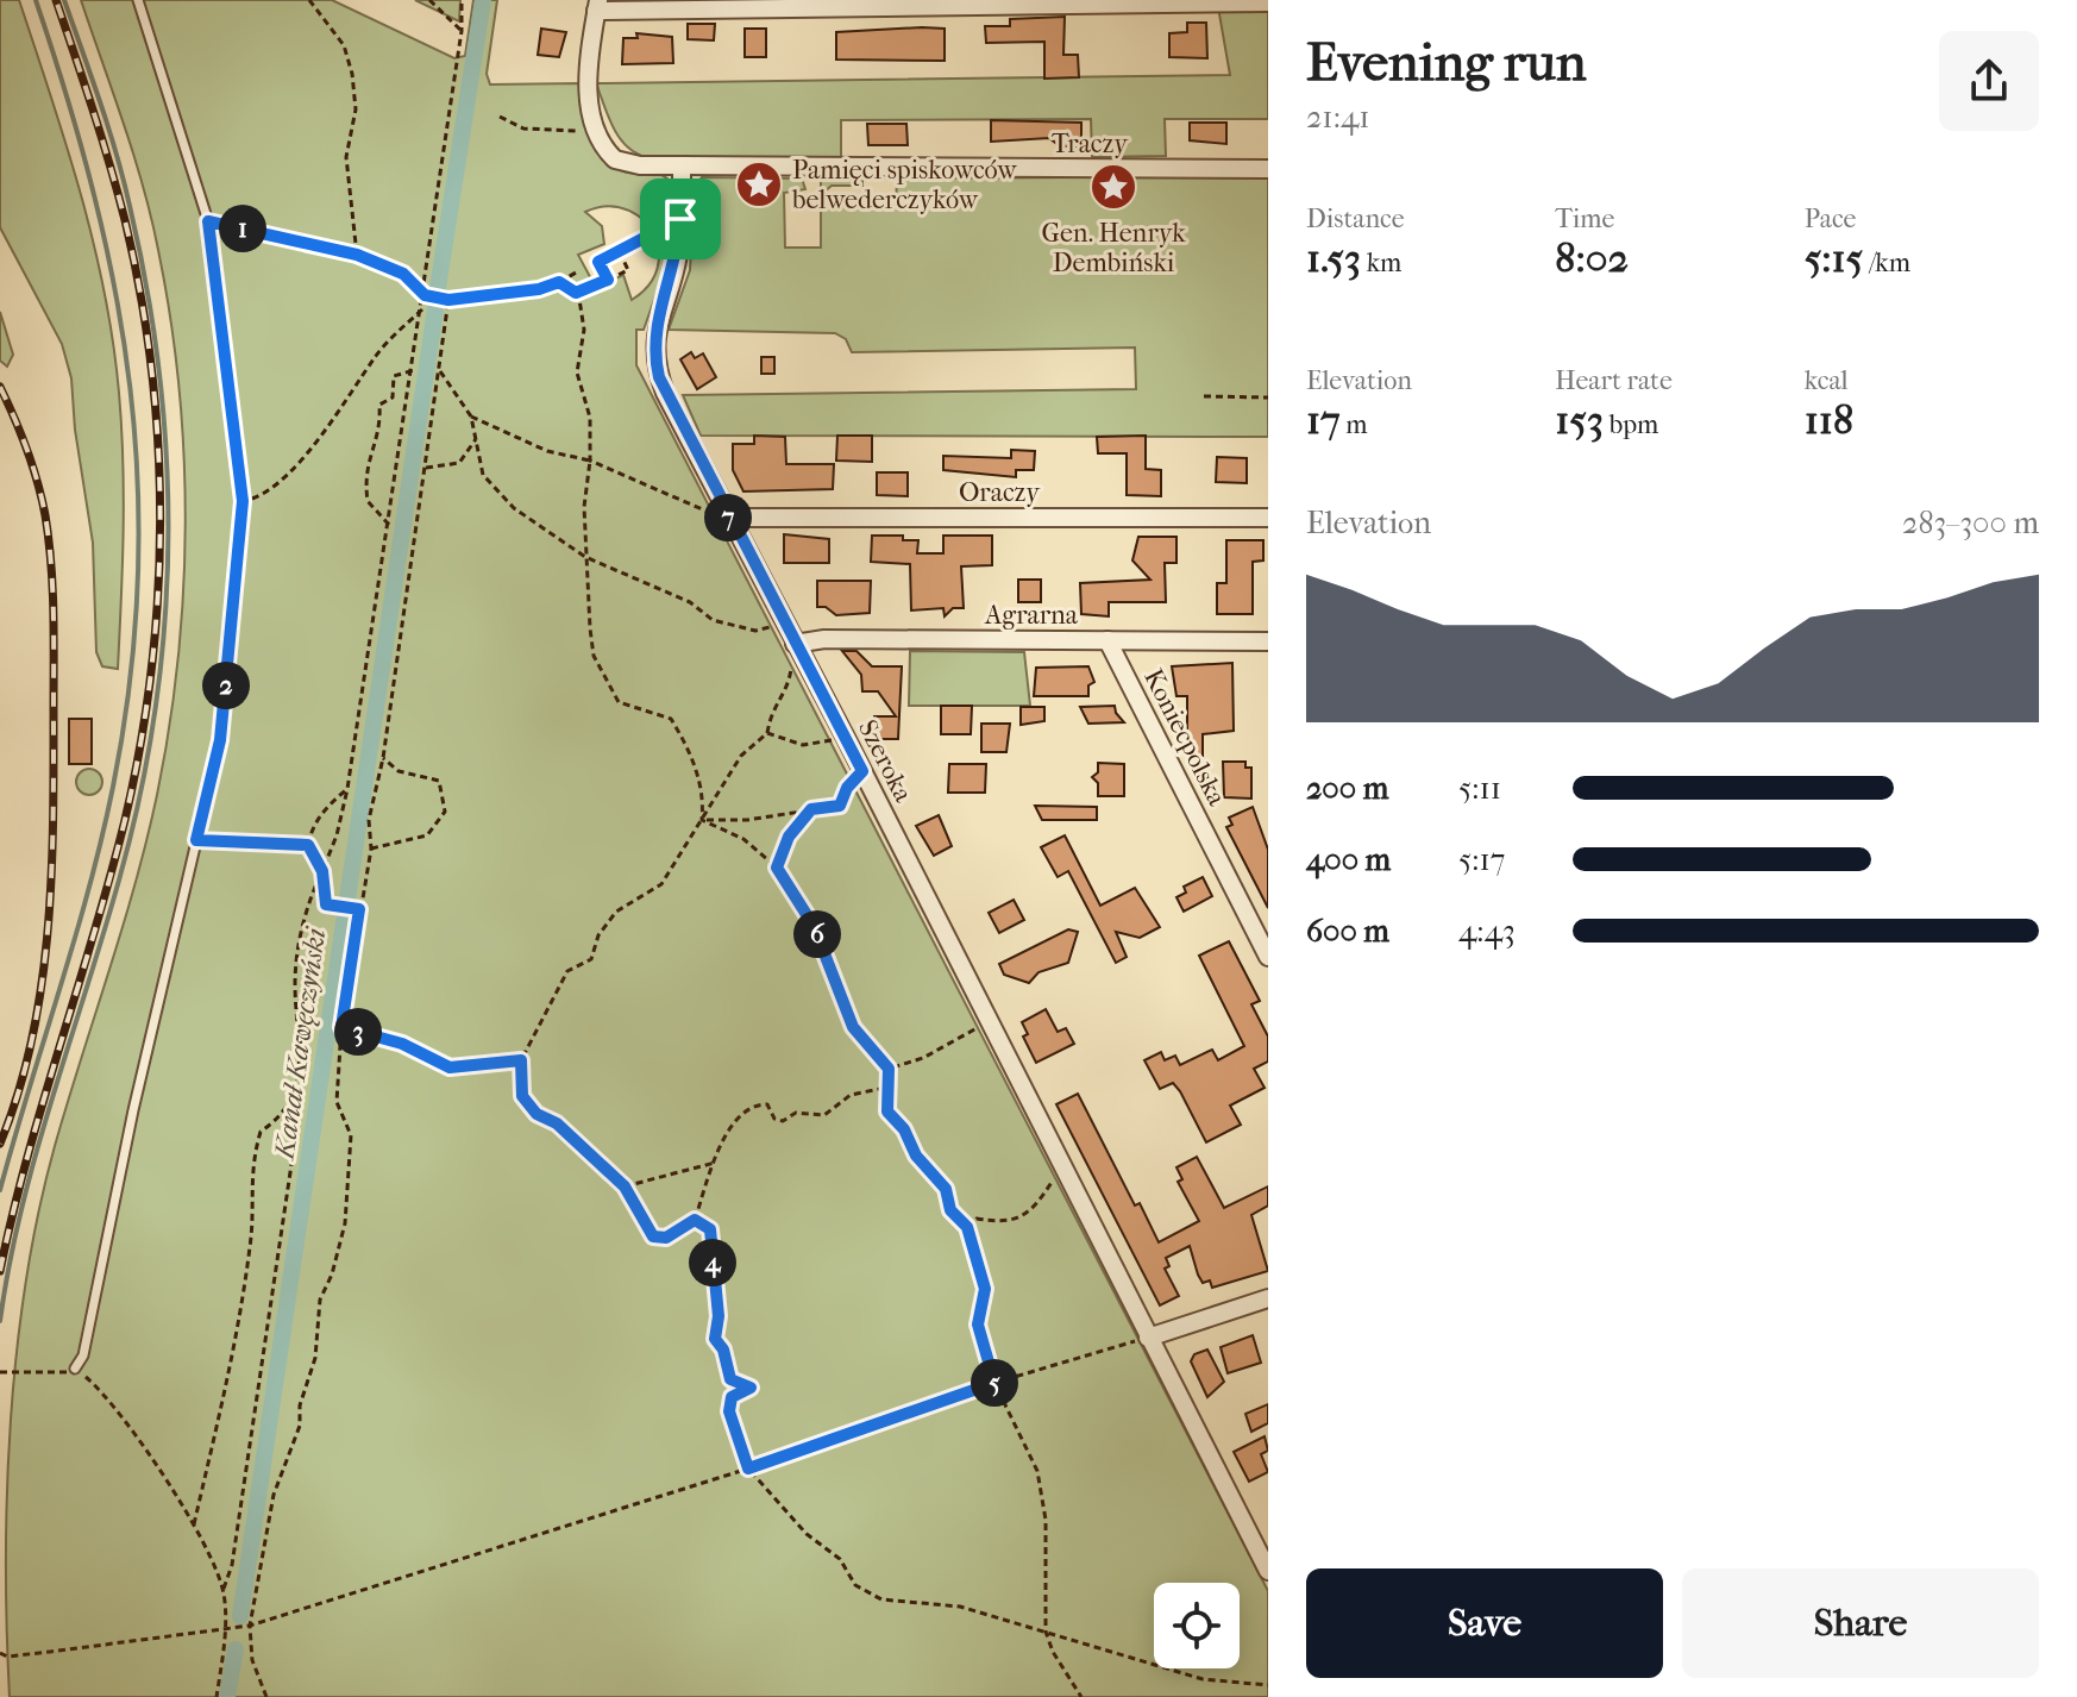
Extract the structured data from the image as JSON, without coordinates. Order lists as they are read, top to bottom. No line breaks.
{"streets":{"street":["Traczy","Oraczy","Agrarna","Koniecpolska","Szeroka"]},"crossings":[["Traczy","Szeroka"],["Oraczy","Szeroka"],["Agrarna","Koniecpolska"],["Agrarna","Szeroka"]],"water":["Kanał Kawęczyński"],"places":{"place":["Pamięci spiskowców belwederczyków","Gen. Henryk Dembiński"]},"page":{"heading":["Evening run","21:41"],"stats":[["Distance","1.53 km"],["Time","8:02"],["Pace","5:15 /km"],["Elevation","17 m"],["Heart rate","153 bpm"],["kcal","118"]],"pins":["1","7","2","6","3","4","5"],"chart":["Elevation","283–300 m"],"list":[{"name":"200 m","note":"5:11"},{"name":"400 m","note":"5:17"},{"name":"600 m","note":"4:43"}],"buttons":["Save","Share"]}}
